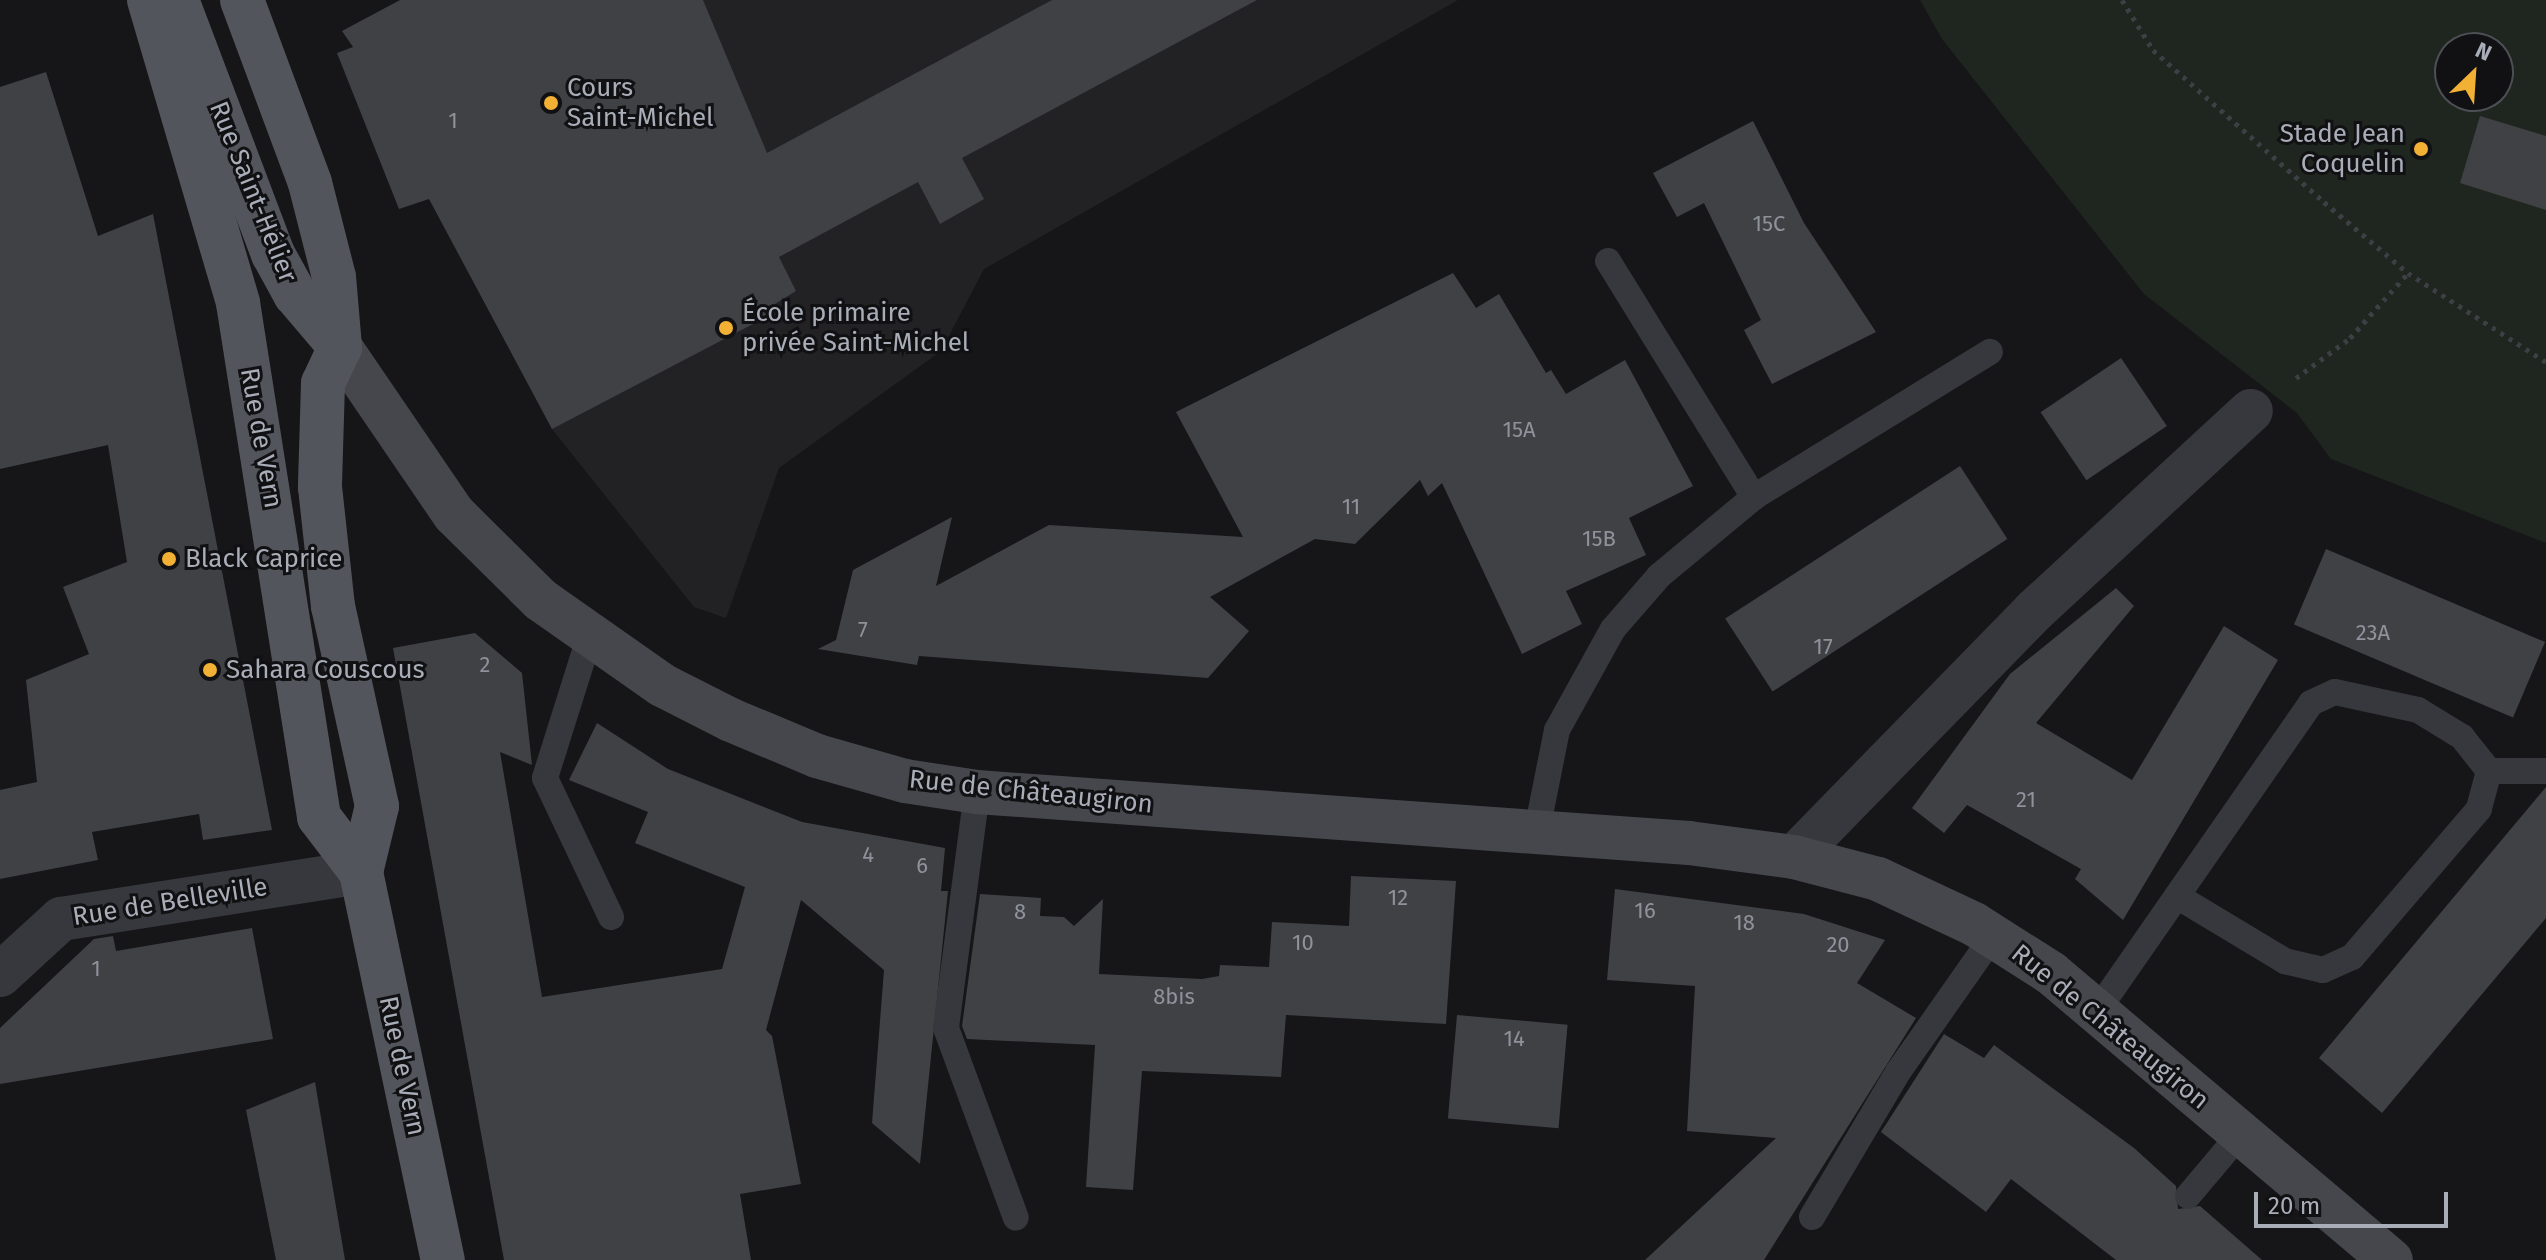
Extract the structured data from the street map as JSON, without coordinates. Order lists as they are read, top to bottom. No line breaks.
{"streets":{"main road":["Rue Saint-Hélier","Rue de Vern","Rue de Châteaugiron"],"street":["Rue de Belleville"]},"crossings":[["Rue Saint-Hélier","Rue de Vern"],["Rue Saint-Hélier","Rue de Châteaugiron"],["Rue de Vern","Rue de Châteaugiron"],["Rue de Vern","Rue de Belleville"]],"places":["Cours Saint-Michel","Stade Jean Coquelin","École primaire privée Saint-Michel","Black Caprice","Sahara Couscous"],"house_numbers":["1","15C","15A","11","15B","7","23A","17","2","21","4","6","12","16","8","18","10","20","1","8bis","14"],"scale_bar":"20 m","north":"top right"}
